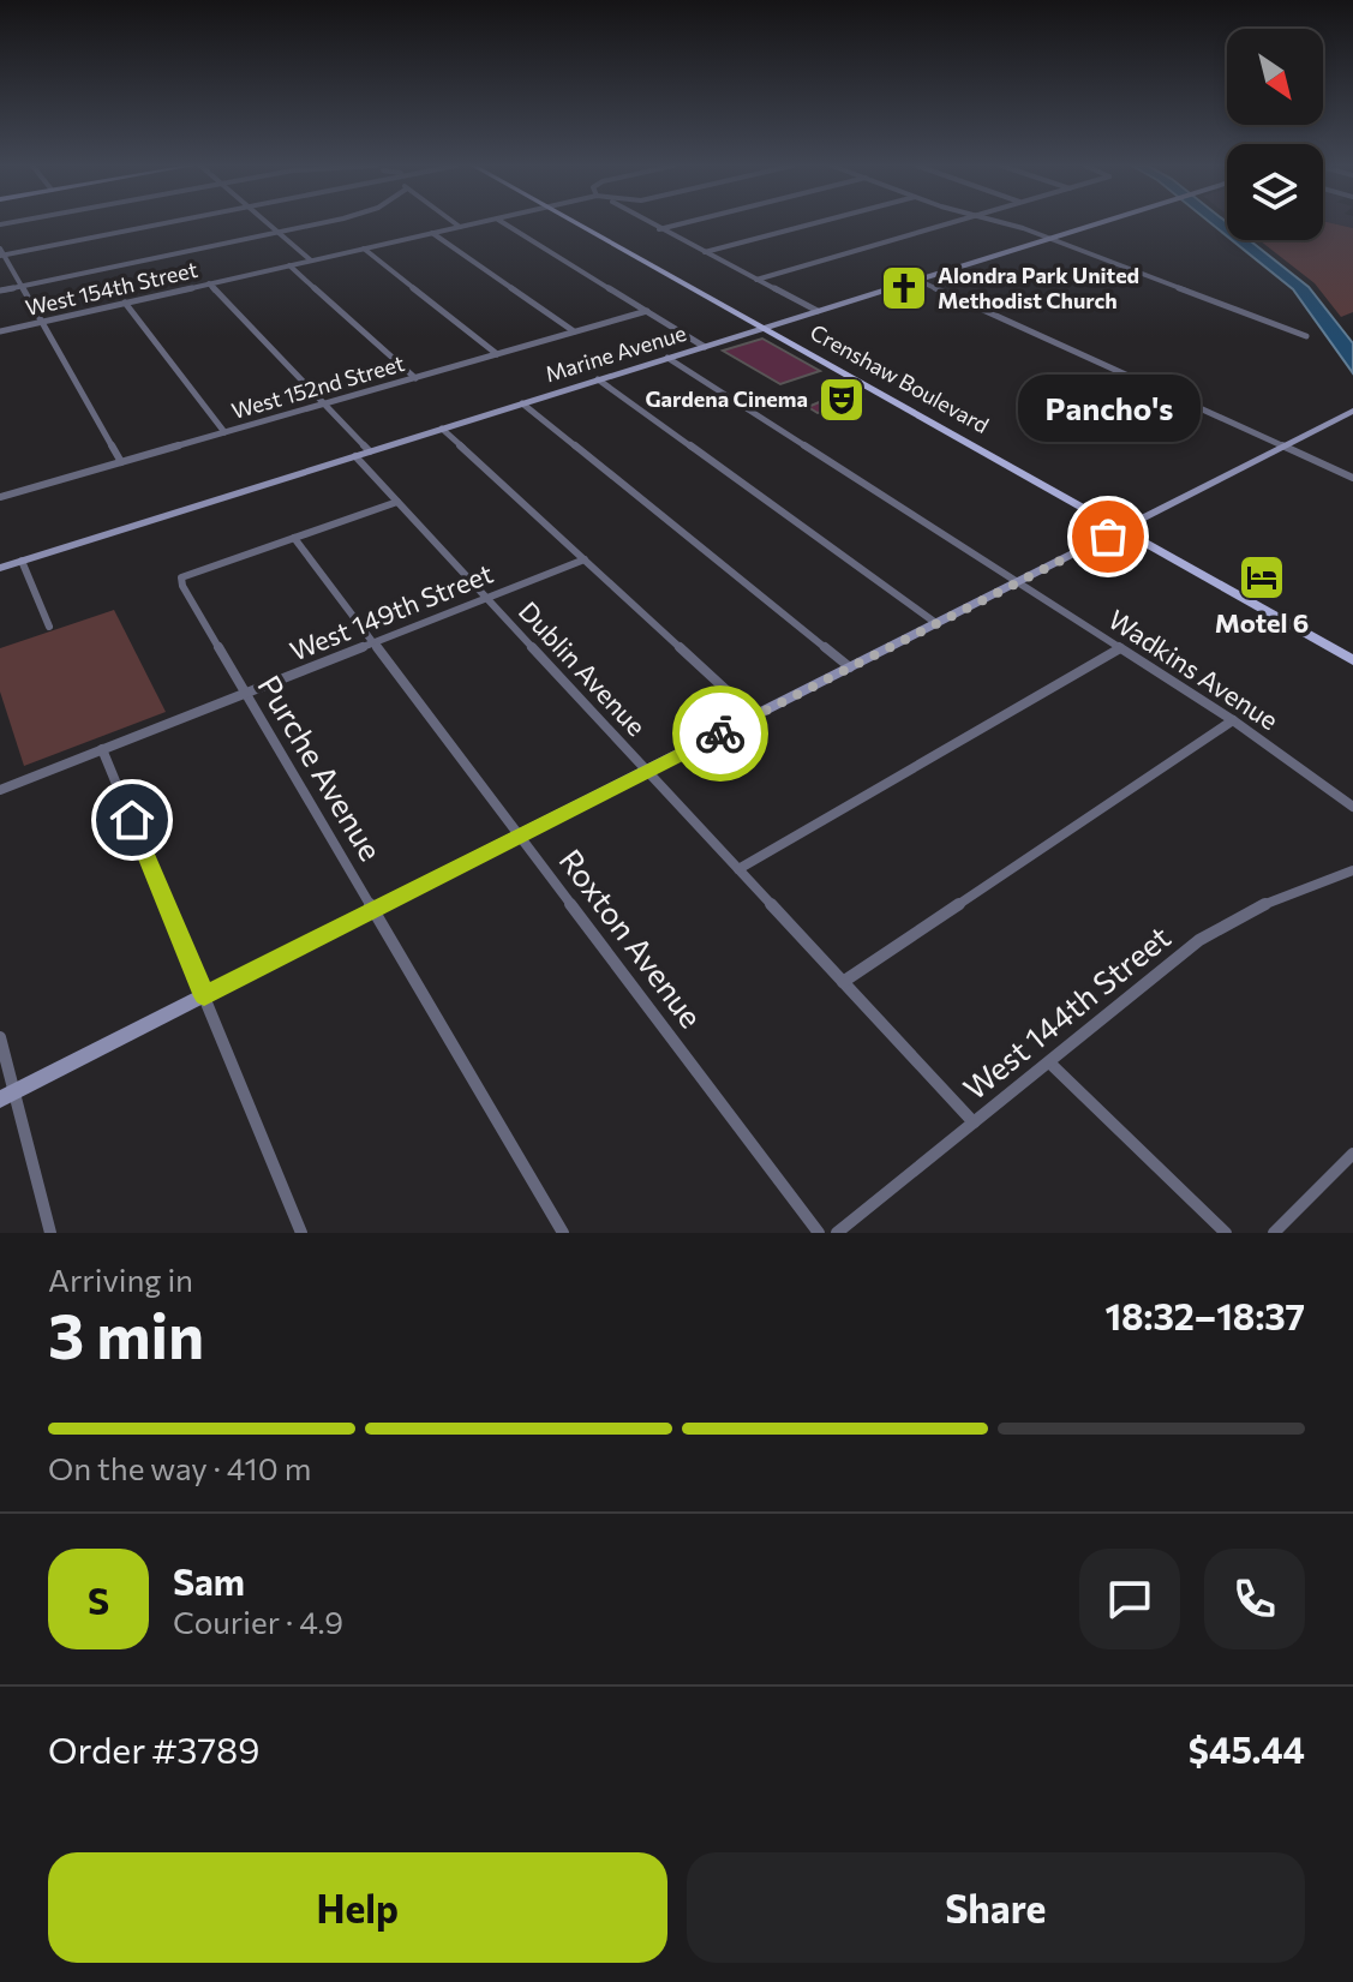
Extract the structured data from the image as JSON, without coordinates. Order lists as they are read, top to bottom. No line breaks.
{"streets":{"main road":["Marine Avenue","Crenshaw Boulevard"],"street":["West 154th Street","West 152nd Street","West 149th Street","Dublin Avenue","Wadkins Avenue","Purche Avenue","Roxton Avenue","West 144th Street"]},"crossings":[["Marine Avenue","Crenshaw Boulevard"],["Marine Avenue","Dublin Avenue"],["Marine Avenue","Wadkins Avenue"],["West 149th Street","Dublin Avenue"],["West 149th Street","Purche Avenue"],["West 149th Street","Roxton Avenue"],["Dublin Avenue","West 144th Street"],["Purche Avenue","Roxton Avenue"]],"places":{"church":["Alondra Park United Methodist Church"],"theatre":["Gardena Cinema"],"other":["Pancho's"],"hotel":["Motel 6"]},"north":"bottom right","page":{"bubble":"Pancho's","heading":["3 min","Arriving in","18:32–18:37"],"panel":["Sam","Courier · 4.9","Order #3789","$45.44"],"bar":"On the way · 410 m","round":"S","buttons":["Help","Share"]}}
